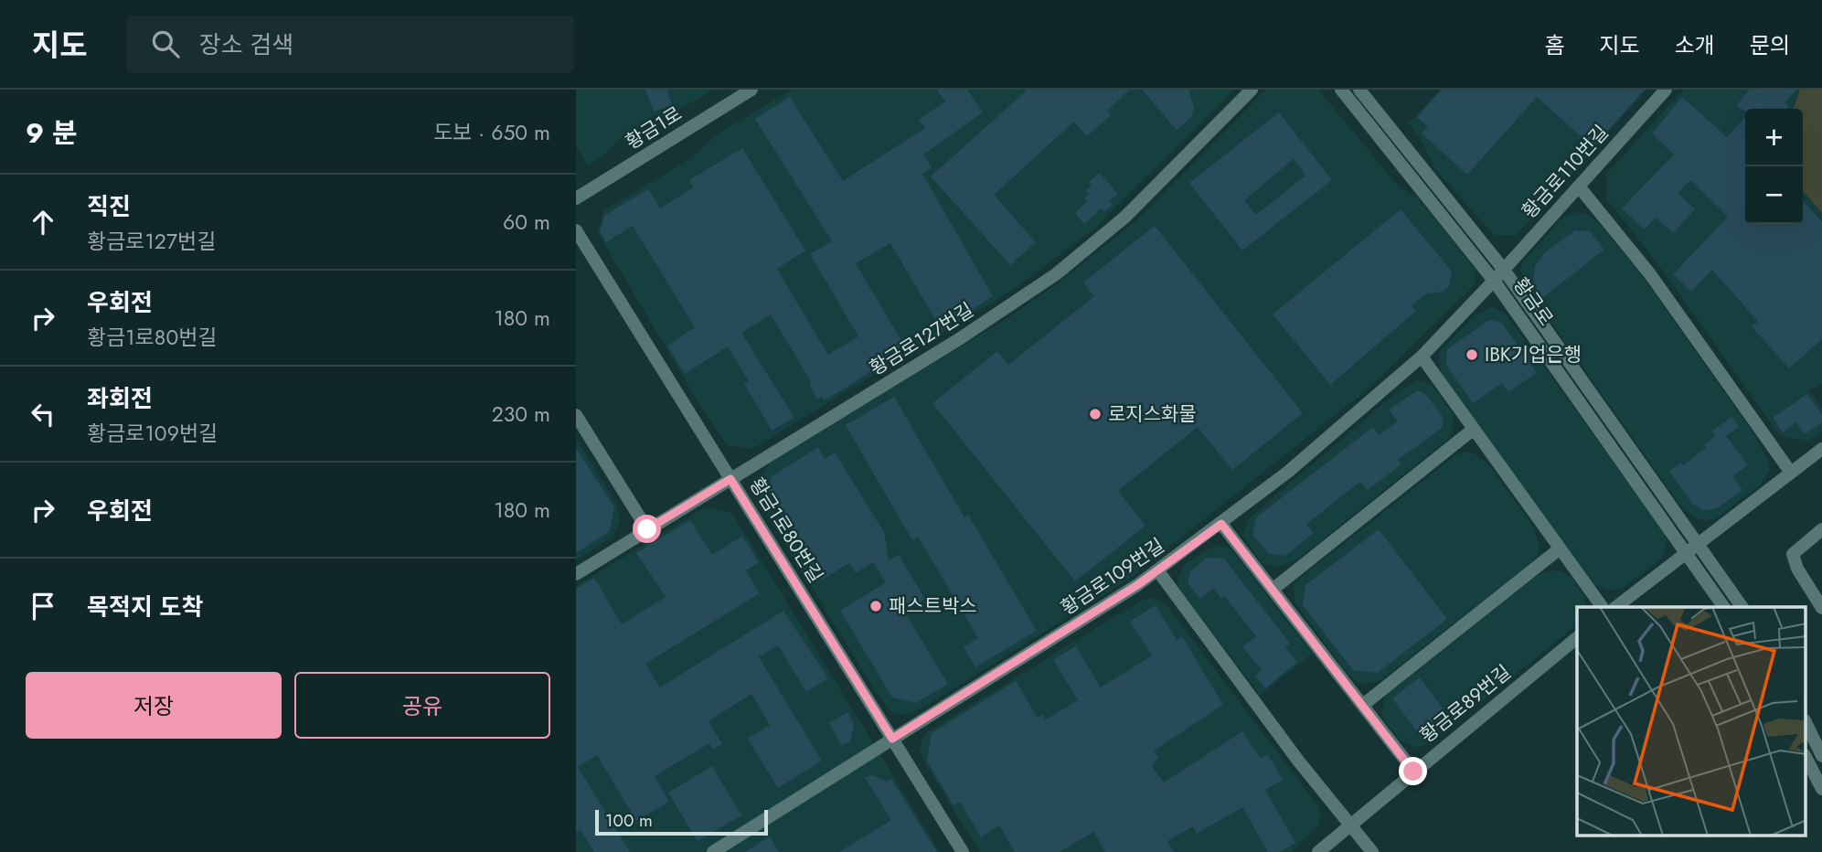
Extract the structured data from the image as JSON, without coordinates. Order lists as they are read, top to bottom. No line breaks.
{"streets":{"street":["황금1로","황금로110번길","황금로","황금로127번길","황금1로80번길","황금로109번길","황금로89번길"]},"crossings":[["황금로110번길","황금로"],["황금로110번길","황금로109번길"],["황금로","황금로109번길"],["황금로127번길","황금1로80번길"],["황금1로80번길","황금로109번길"]],"places":["IBK기업은행","로지스화물","패스트박스"],"scale_bar":"100 m","page":{"header":"지도","search":"장소 검색","nav":["홈","지도","소개","문의"],"heading":["9 분","도보 · 650 m"],"map_buttons":["+","−"],"list":[["직진","황금로127번길","60 m"],["우회전","황금1로80번길","180 m"],["좌회전","황금로109번길","230 m"],["우회전","180 m"],"목적지 도착"],"buttons":["저장","공유"],"scale":"100 m"}}
